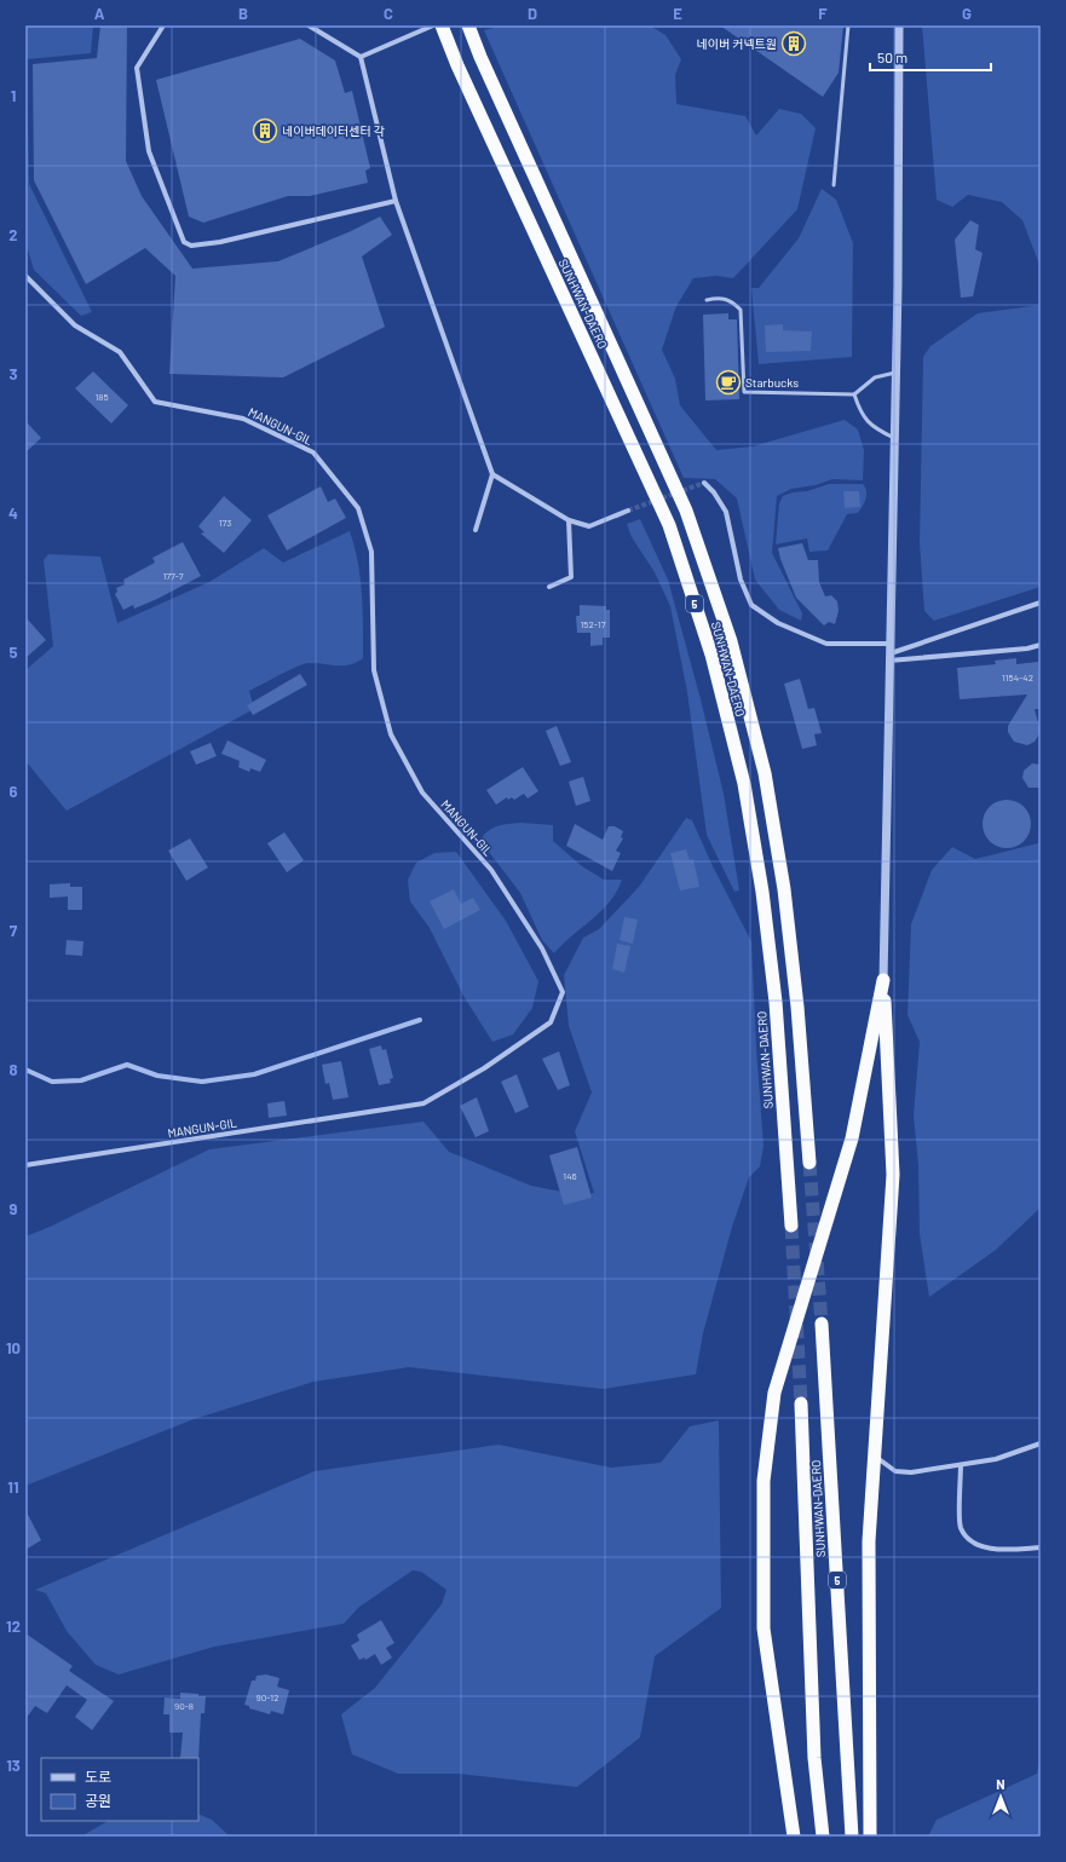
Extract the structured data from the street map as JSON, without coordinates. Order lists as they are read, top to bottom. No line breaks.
{"streets":{"highway":["SUNHWAN-DAERO","5"],"street":["MANGUN-GIL"]},"places":{"building":["네이버 커넥트원","네이버데이터센터 각"],"cafe":["Starbucks"]},"house_numbers":["185","173","177-7","152-17","1154-42","146","90-12","90-8"],"legend":["도로","공원"],"scale_bar":"50 m","north":"top","grid":{"columns":["A","B","C","D","E","F","G"],"rows":["1","2","3","4","5","6","7","8","9","10","11","12","13"]}}
